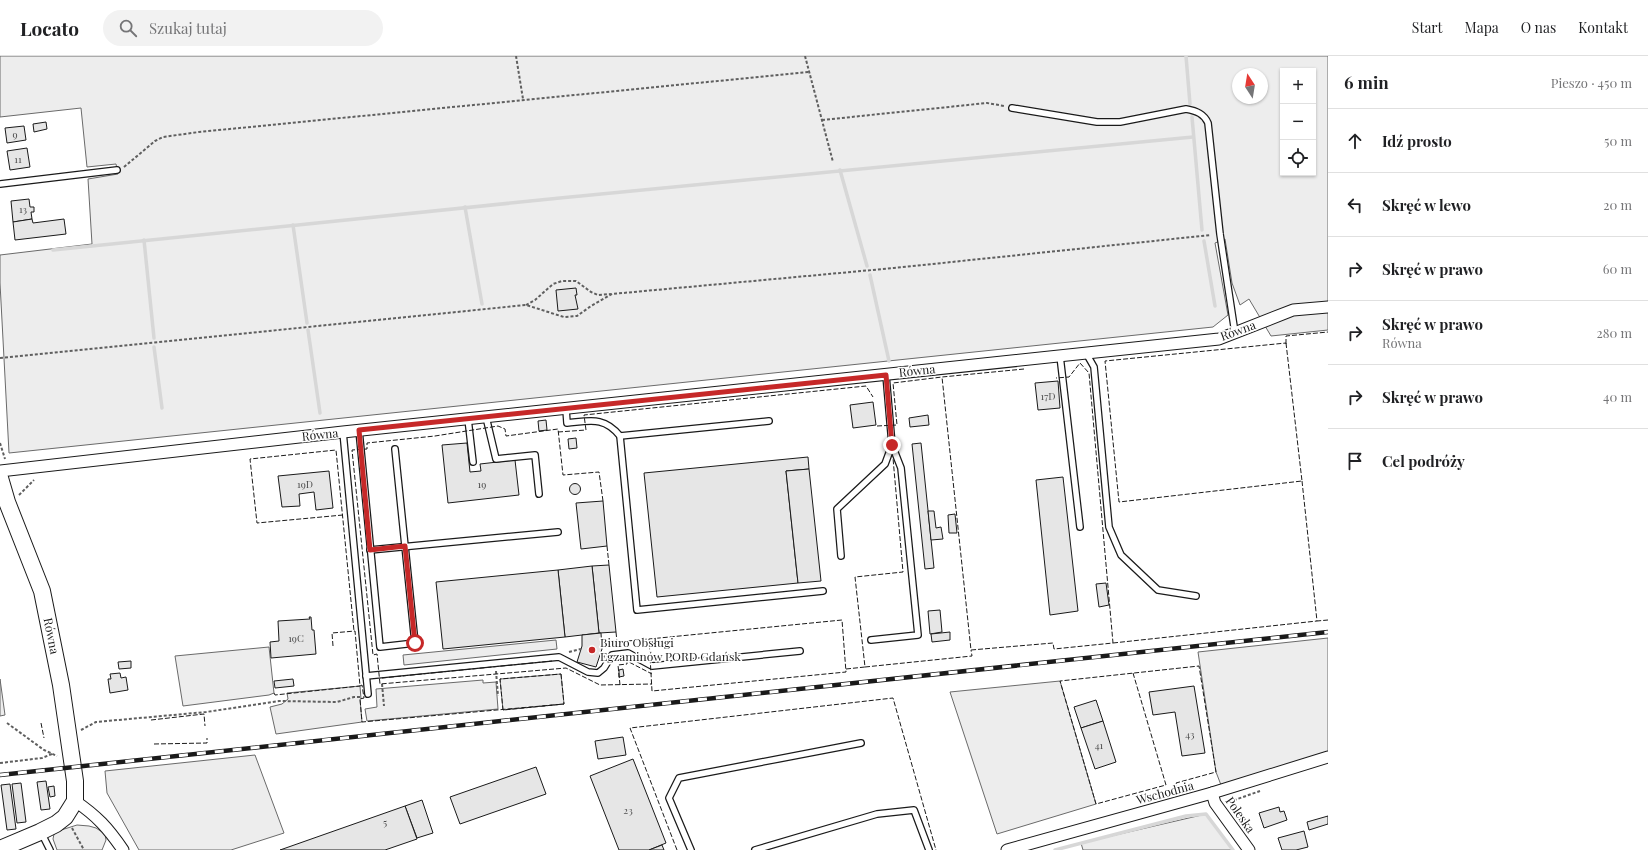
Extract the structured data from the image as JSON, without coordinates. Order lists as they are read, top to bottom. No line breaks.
{"streets":{"street":["Równa","Wschodnia","Poleska"]},"crossings":[["Wschodnia","Poleska"]],"places":["Biuro Obsługi Egzaminów PORD Gdańsk"],"house_numbers":["9","11","13","17D","19D","19","19C","43","41","23","5"],"north":"top","page":{"header":"Locato","search":"Szukaj tutaj","nav":["Start","Mapa","O nas","Kontakt"],"heading":["6 min","Pieszo · 450 m"],"map_buttons":["+","−"],"list":[["Idź prosto","50 m"],["Skręć w lewo","20 m"],["Skręć w prawo","60 m"],["Skręć w prawo","Równa","280 m"],["Skręć w prawo","40 m"],"Cel podróży"]}}
